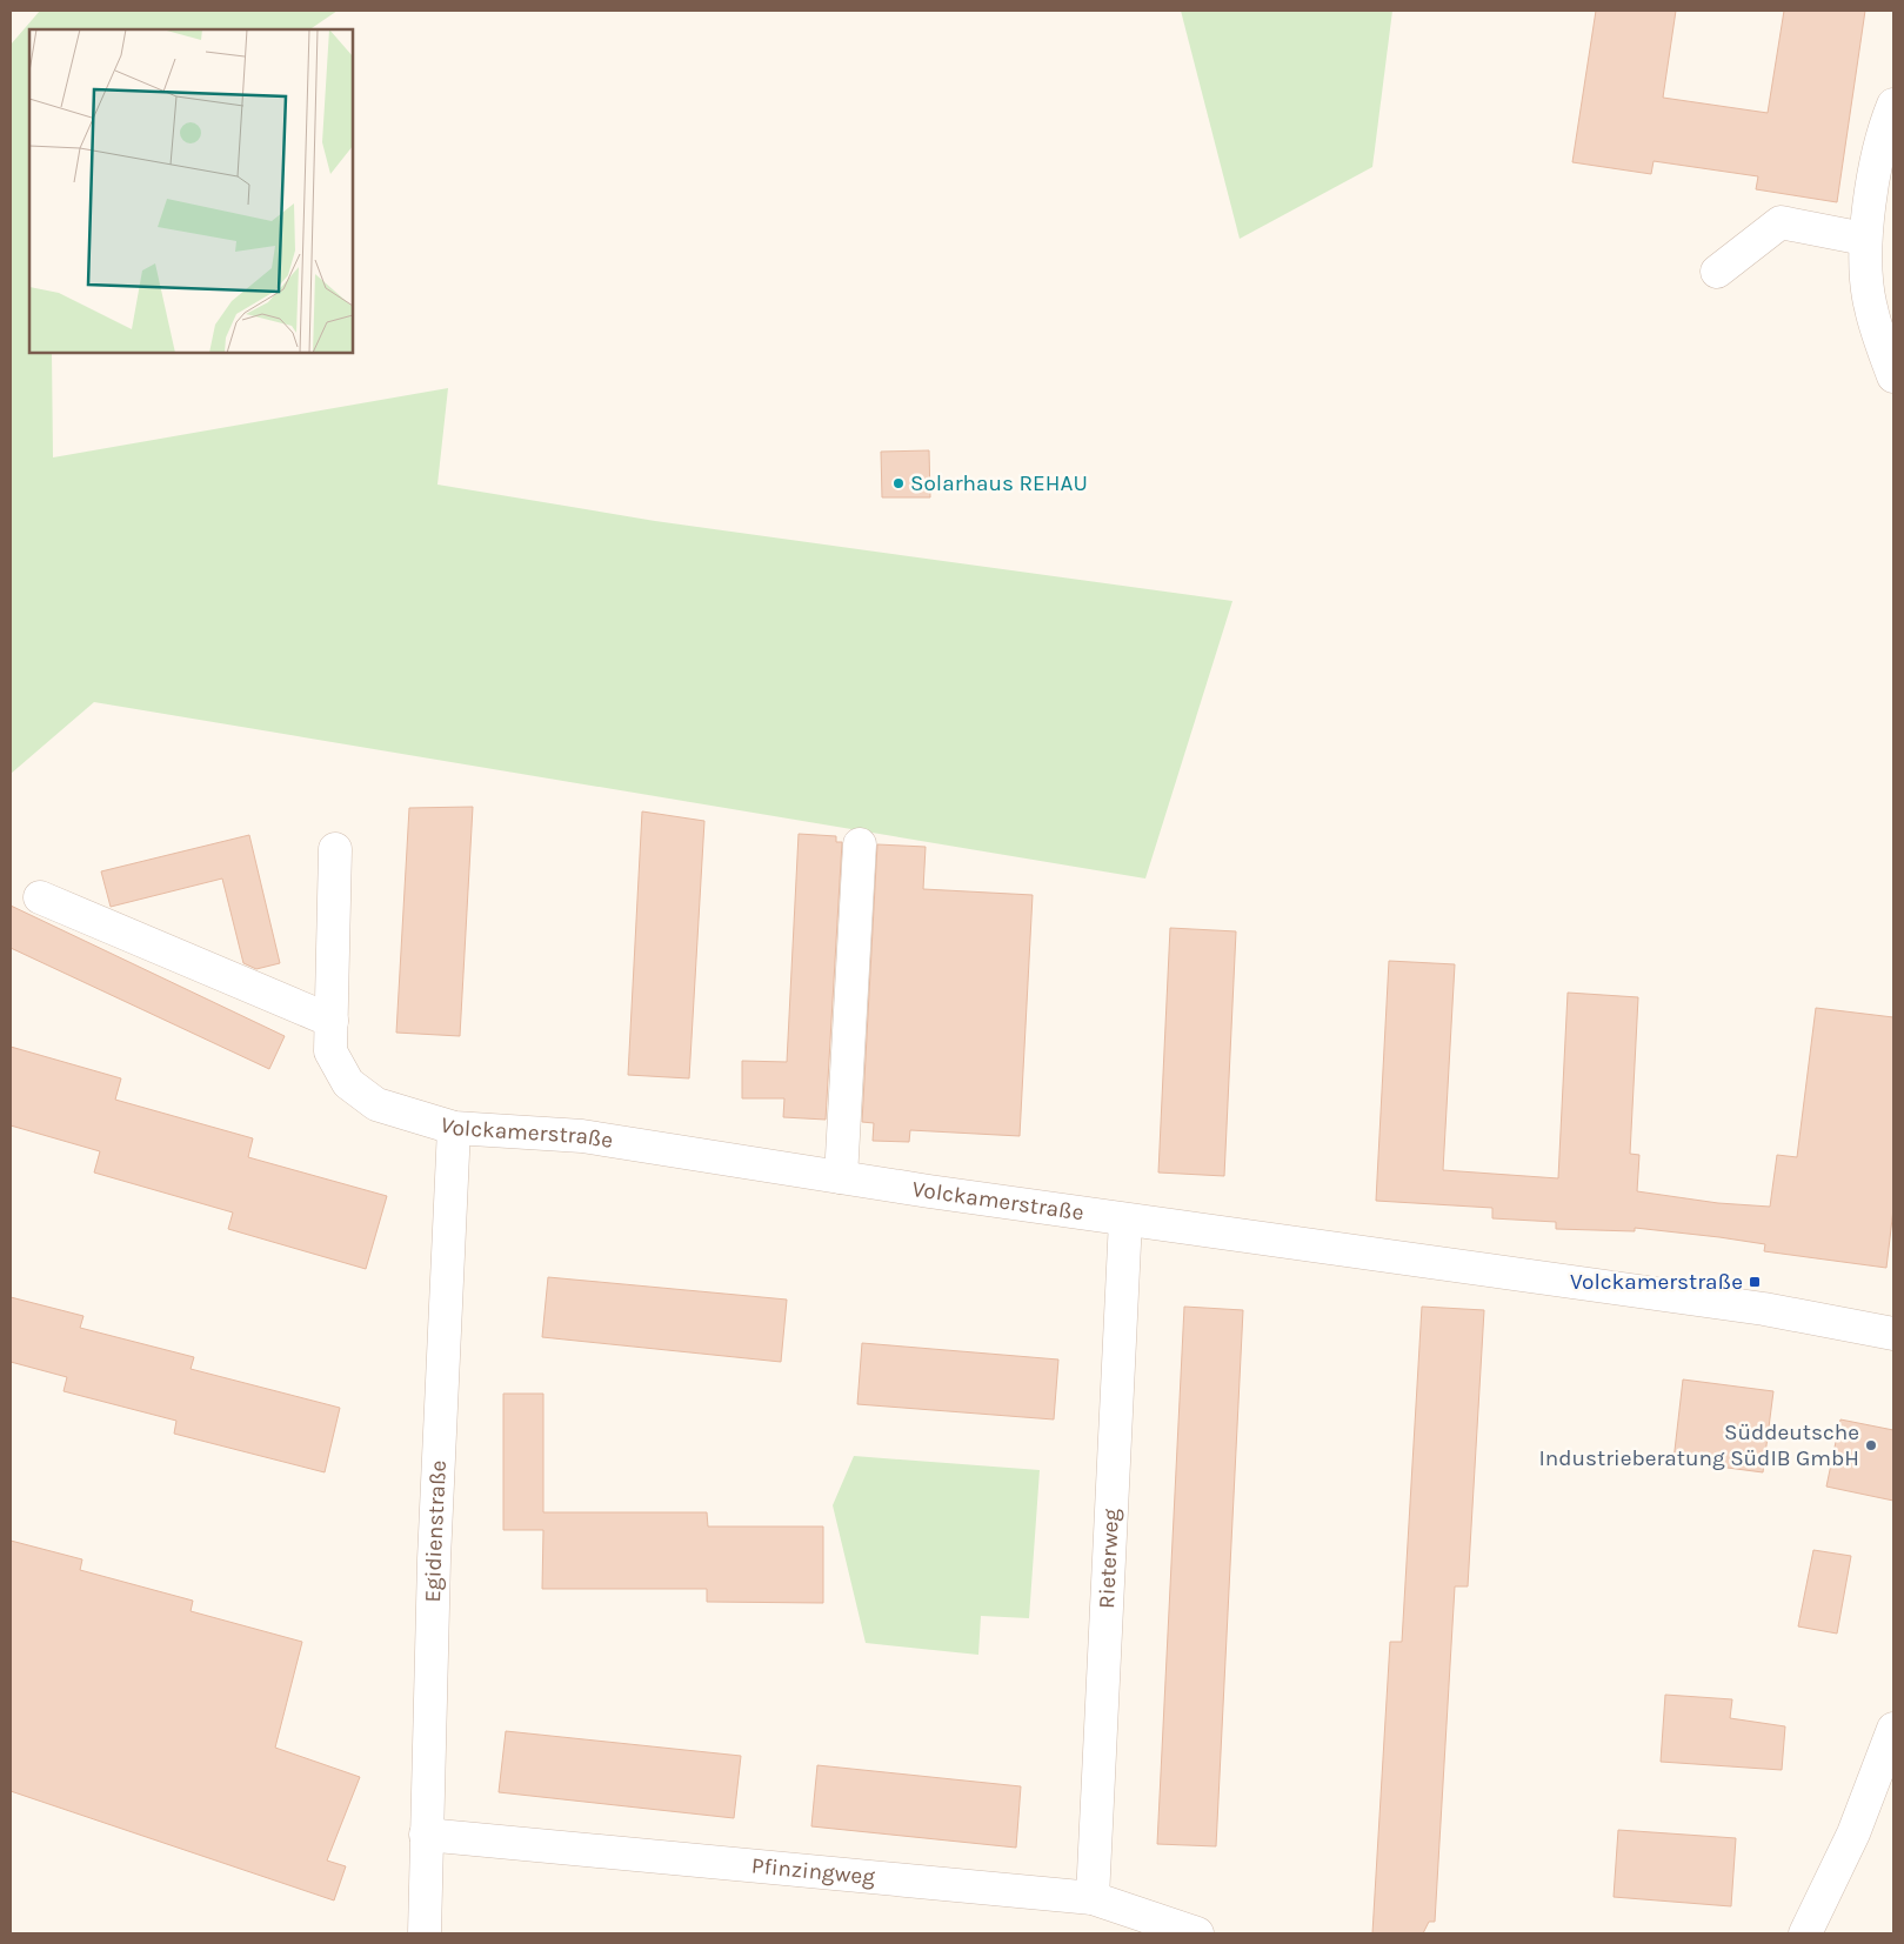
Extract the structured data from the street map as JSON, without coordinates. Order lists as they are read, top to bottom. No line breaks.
{"streets":{"street":["Volckamerstraße","Egidienstraße","Rieterweg","Pfinzingweg"]},"crossings":[["Volckamerstraße","Egidienstraße"],["Volckamerstraße","Rieterweg"],["Egidienstraße","Pfinzingweg"],["Rieterweg","Pfinzingweg"]],"places":{"other":["Solarhaus REHAU","Süddeutsche Industrieberatung SüdIB GmbH"],"transit":["Volckamerstraße"]}}
